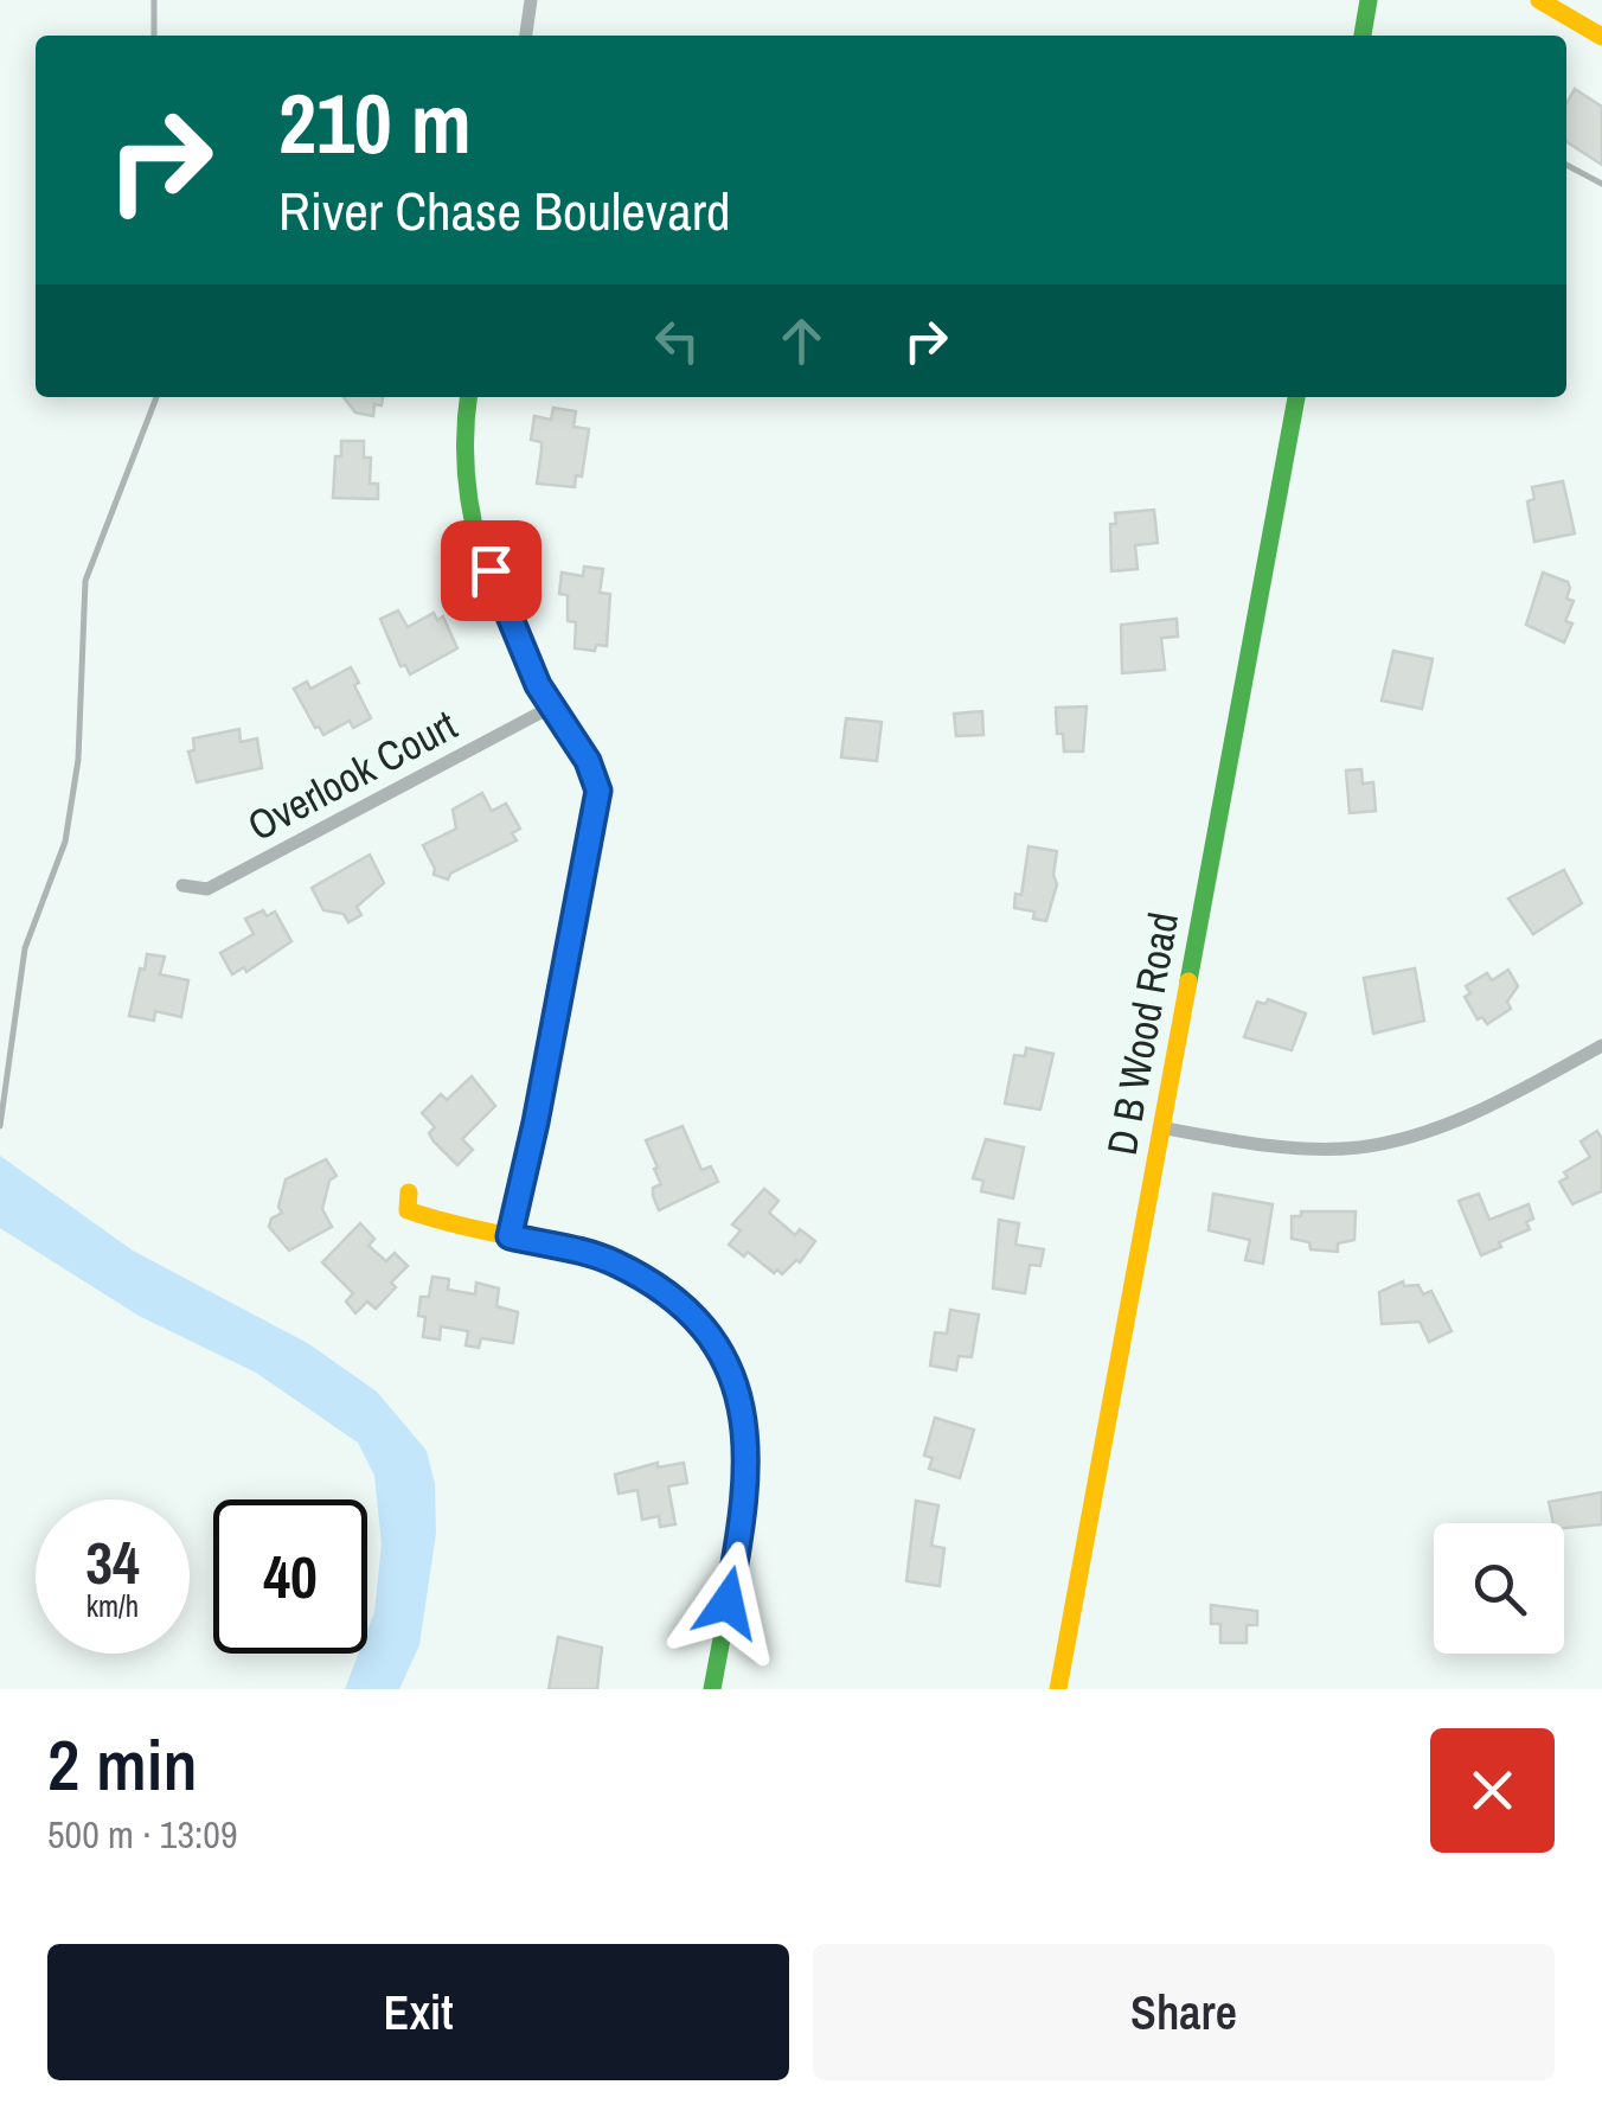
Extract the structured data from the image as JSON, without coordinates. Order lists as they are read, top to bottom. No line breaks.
{"streets":{"street":["Overlook Court","D B Wood Road"]},"page":{"turn":["210 m","River Chase Boulevard"],"speed":"34 km/h","limit":"40","heading":["2 min","500 m · 13:09"],"buttons":["Exit","Share"]}}
